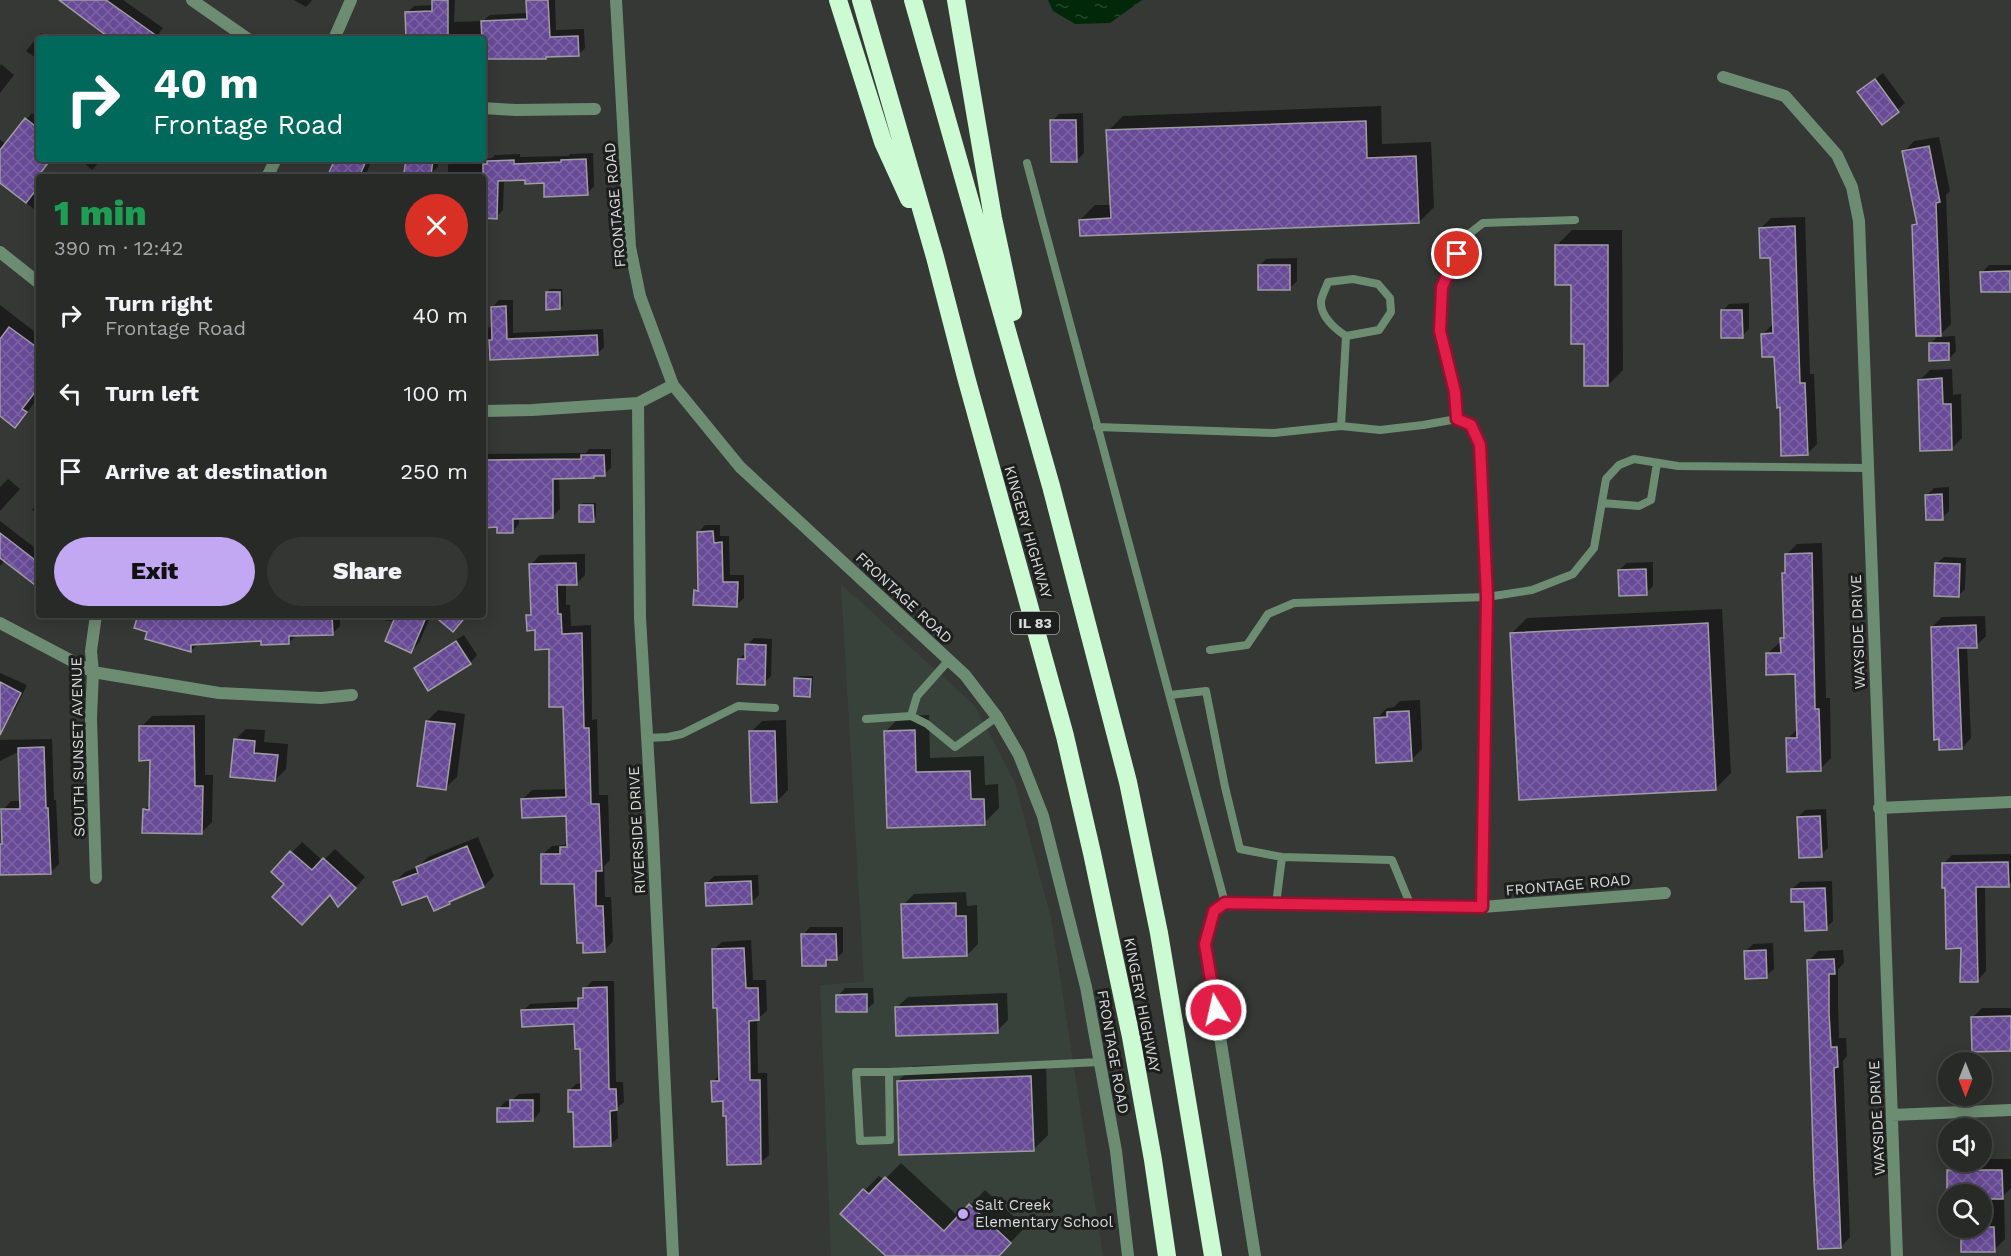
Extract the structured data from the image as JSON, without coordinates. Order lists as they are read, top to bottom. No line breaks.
{"streets":{"highway":["KINGERY HIGHWAY","IL 83"],"street":["FRONTAGE ROAD","WAYSIDE DRIVE","SOUTH SUNSET AVENUE","RIVERSIDE DRIVE"]},"places":["Salt Creek Elementary School"],"north":"bottom","page":{"turn":["40 m","Frontage Road"],"heading":["1 min","390 m · 12:42"],"list":[{"name":"Turn right","note":"Frontage Road","value":"40 m"},{"name":"Turn left","value":"100 m"},{"name":"Arrive at destination","value":"250 m"}],"buttons":["Exit","Share"]}}
